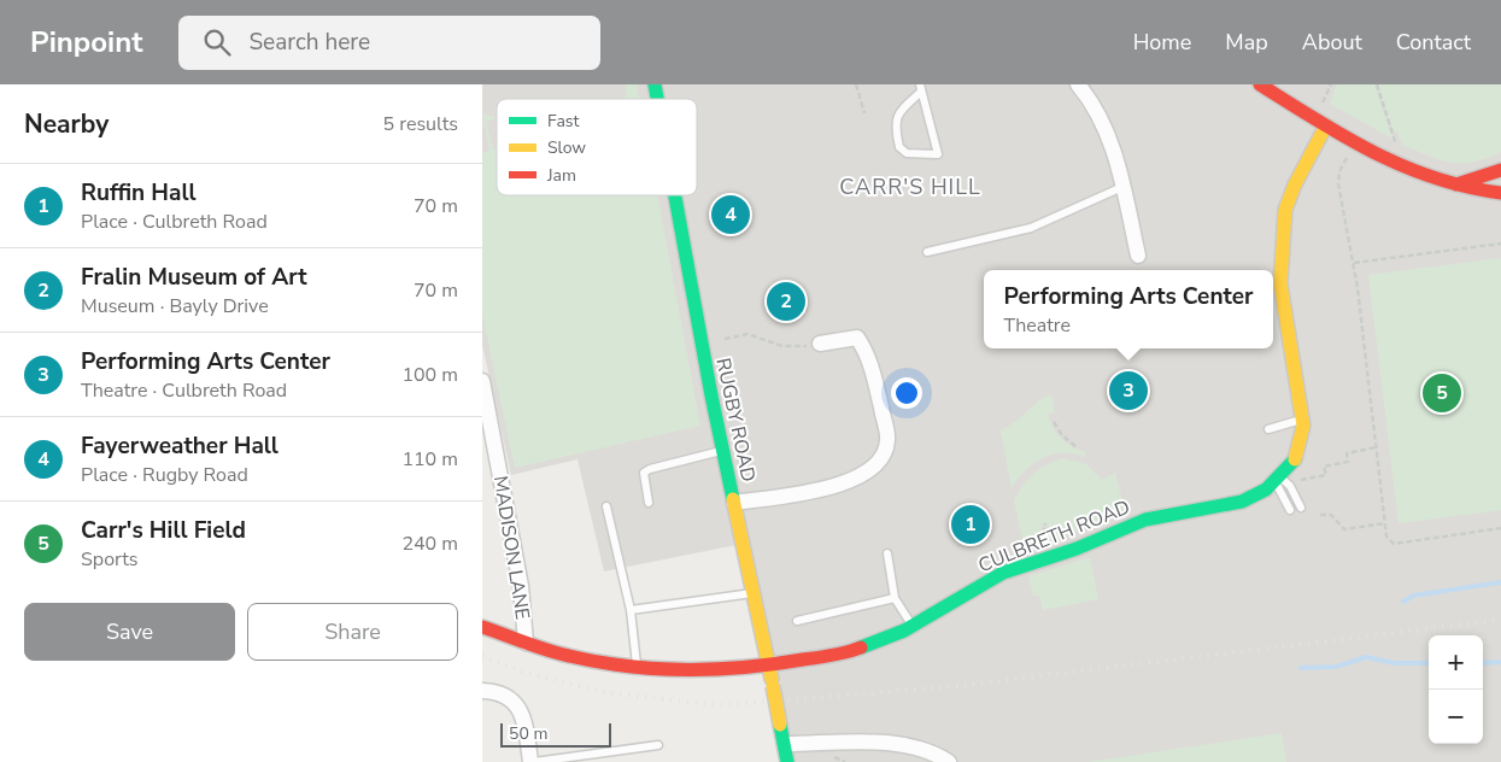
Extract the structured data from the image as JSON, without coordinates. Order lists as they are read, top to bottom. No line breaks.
{"streets":{"street":["RUGBY ROAD","CULBRETH ROAD","MADISON LANE"]},"crossings":[["RUGBY ROAD","CULBRETH ROAD"],["CULBRETH ROAD","MADISON LANE"]],"districts":["CARR'S HILL"],"legend":["Fast","Slow","Jam"],"scale_bar":"50 m","page":{"header":"Pinpoint","search":"Search here","nav":["Home","Map","About","Contact"],"heading":["Nearby","5 results"],"list":[{"mark":"1","name":"Ruffin Hall","note":"Place · Culbreth Road","value":"70 m"},{"mark":"2","name":"Fralin Museum of Art","note":"Museum · Bayly Drive","value":"70 m"},{"mark":"3","name":"Performing Arts Center","note":"Theatre · Culbreth Road","value":"100 m"},{"mark":"4","name":"Fayerweather Hall","note":"Place · Rugby Road","value":"110 m"},{"mark":"5","name":"Carr's Hill Field","note":"Sports","value":"240 m"}],"pins":["4","2","3","5","1"],"popup":["Performing Arts Center","Theatre"],"buttons":["Save","Share"],"map_buttons":["+","−"],"scale":"50 m"}}
